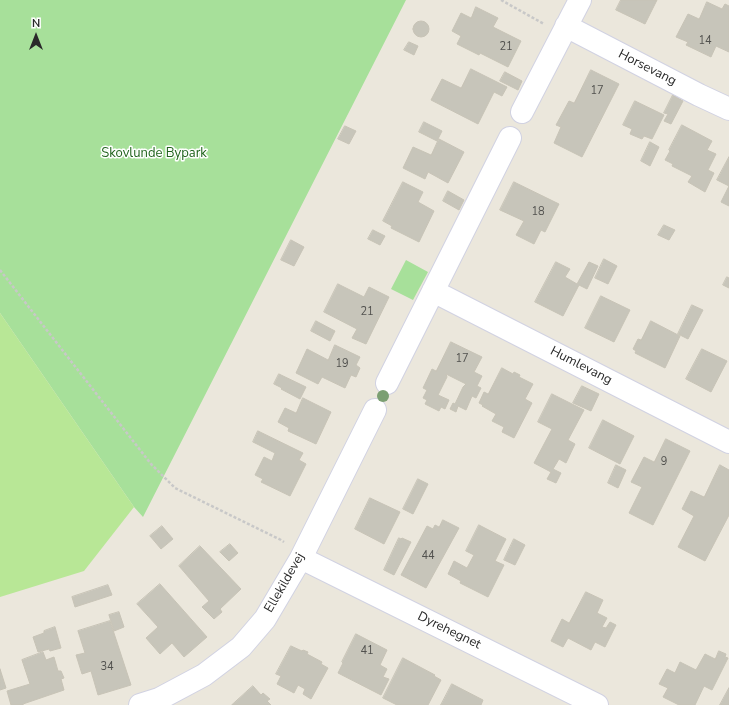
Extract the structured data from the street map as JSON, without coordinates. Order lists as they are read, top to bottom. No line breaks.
{"streets":{"street":["Horsevang","Humlevang","Ellekildevej","Dyrehegnet"]},"crossings":[["Ellekildevej","Dyrehegnet"]],"parks":["Skovlunde Bypark"],"house_numbers":["14","21","17","18","21","17","19","9","44","41","34"],"north":"top"}
